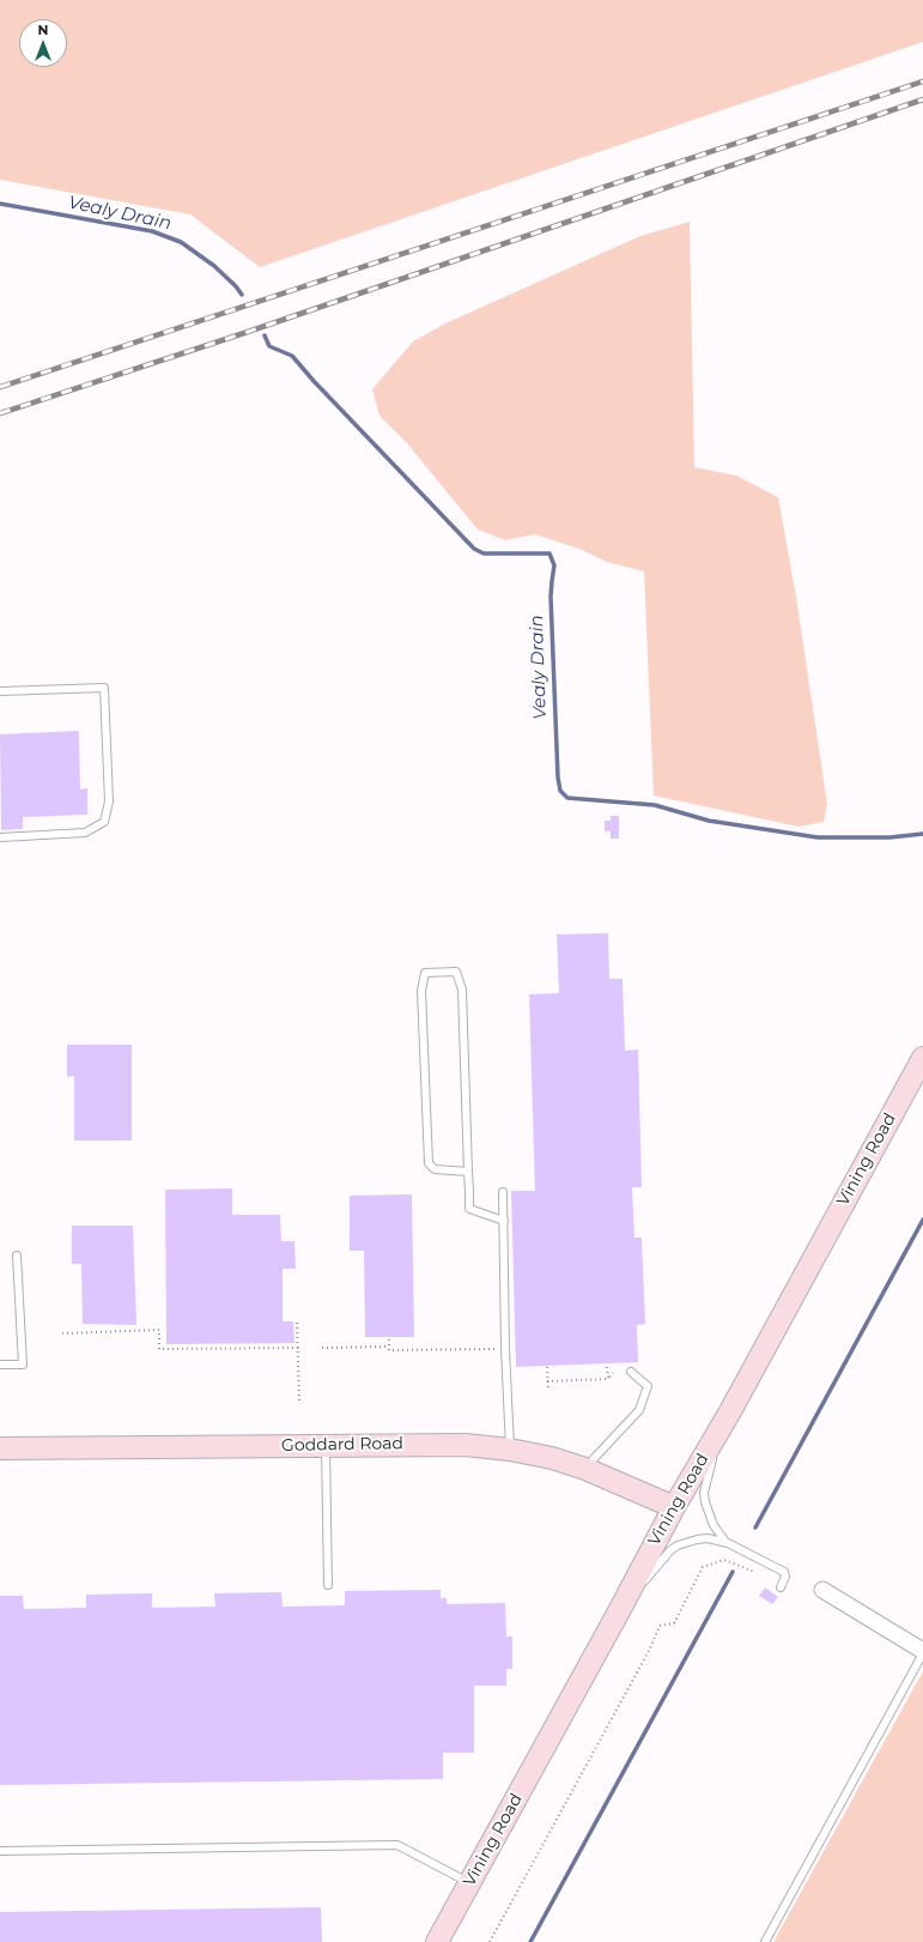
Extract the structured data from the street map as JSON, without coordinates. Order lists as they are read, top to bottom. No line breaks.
{"streets":{"main road":["Vining Road","Goddard Road"]},"crossings":[["Vining Road","Goddard Road"]],"water":["Vealy Drain"],"north":"top"}
